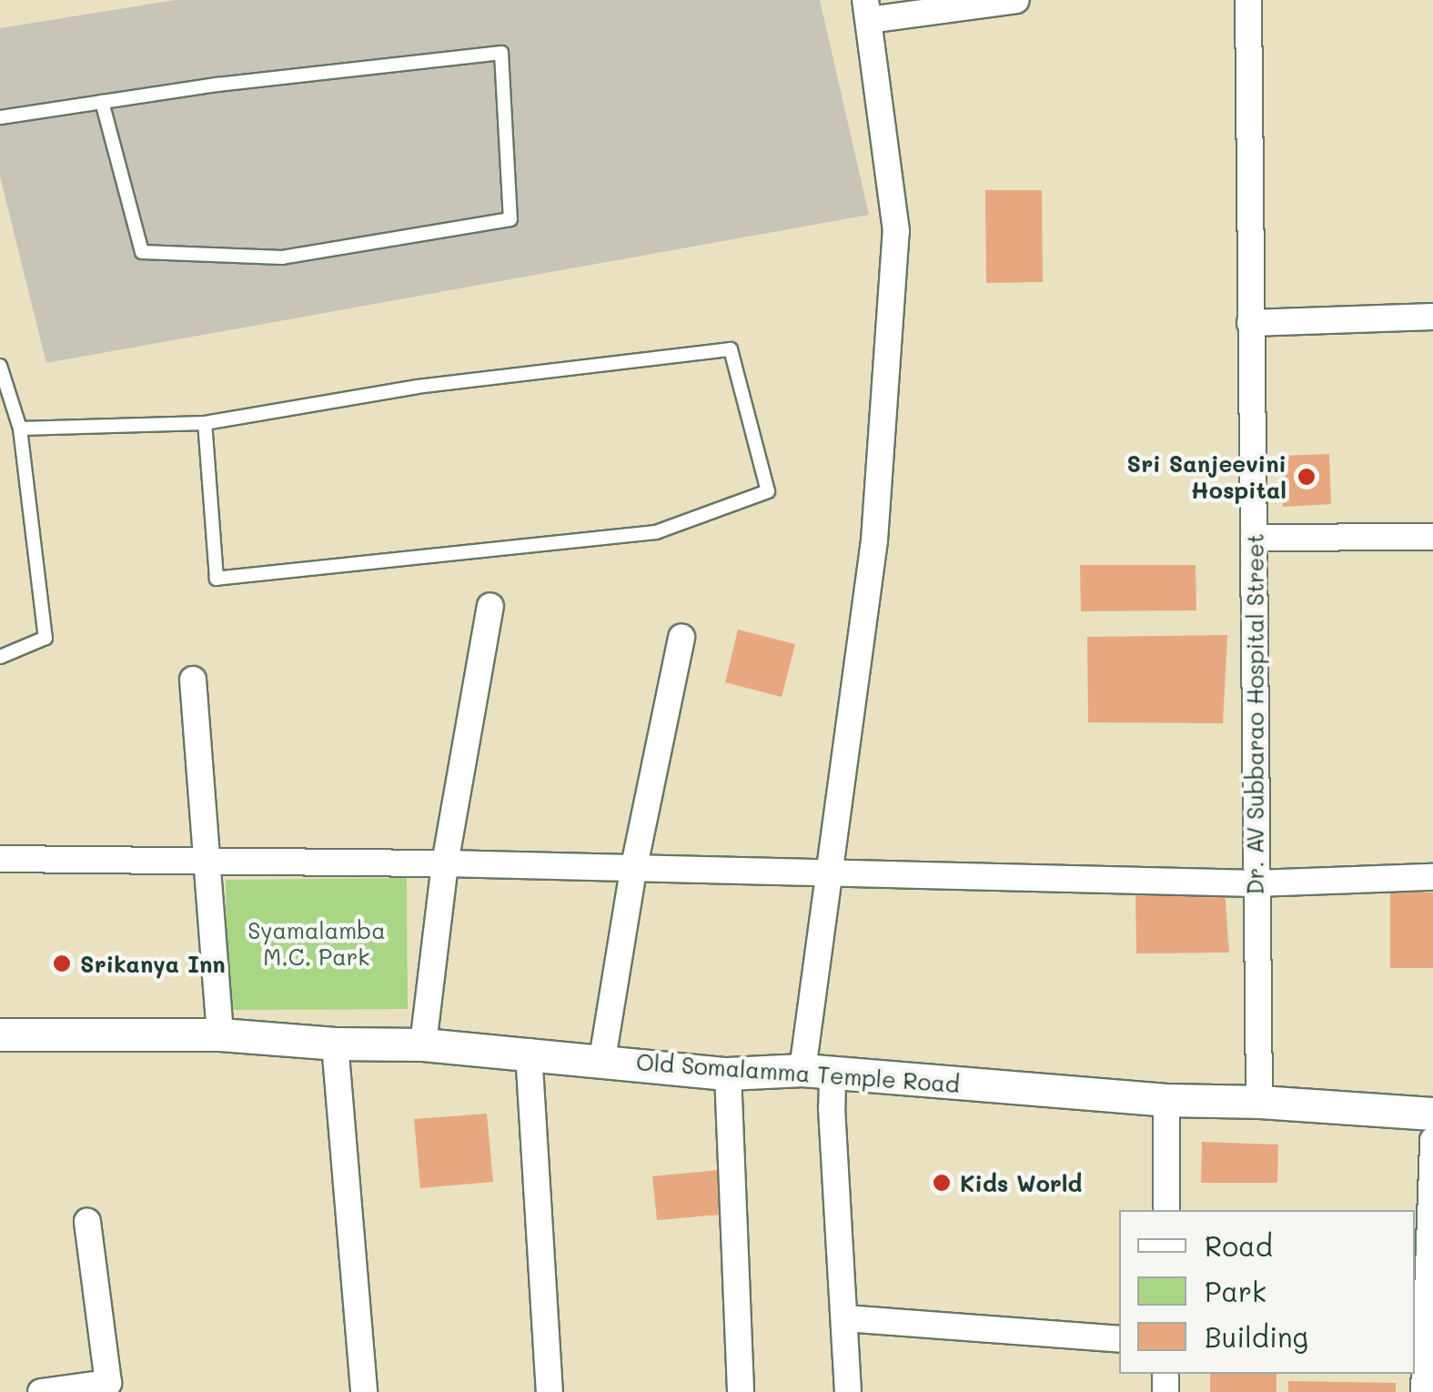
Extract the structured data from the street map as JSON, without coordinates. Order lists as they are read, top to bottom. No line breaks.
{"streets":{"street":["Dr. AV Subbarao Hospital Street","Old Somalamma Temple Road"]},"crossings":[["Dr. AV Subbarao Hospital Street","Old Somalamma Temple Road"]],"parks":["Syamalamba M.C. Park"],"places":["Sri Sanjeevini Hospital","Srikanya Inn","Kids World"],"legend":["Road","Park","Building"]}
